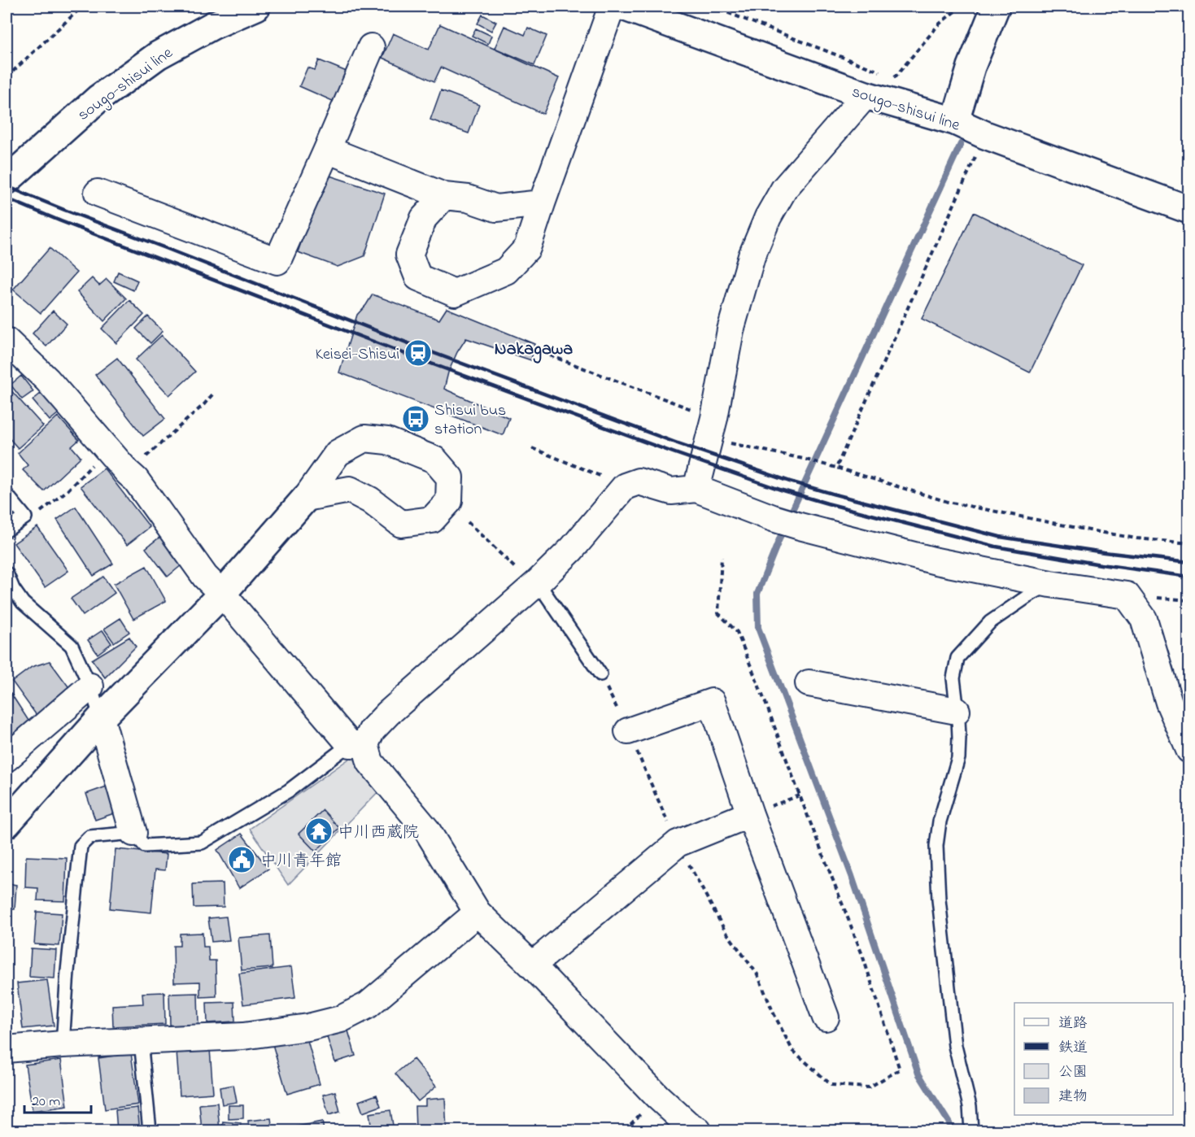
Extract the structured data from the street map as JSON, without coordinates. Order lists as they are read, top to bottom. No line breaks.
{"streets":{"main road":["sougo-shisui line"]},"districts":["Nakagawa"],"places":{"station":["Keisei-Shisui"],"bus stop":["Shisui bus station"],"temple":["中川西蔵院"],"public building":["中川青年館"]},"legend":["道路","鉄道","公園","建物"],"scale_bar":"20 m"}
